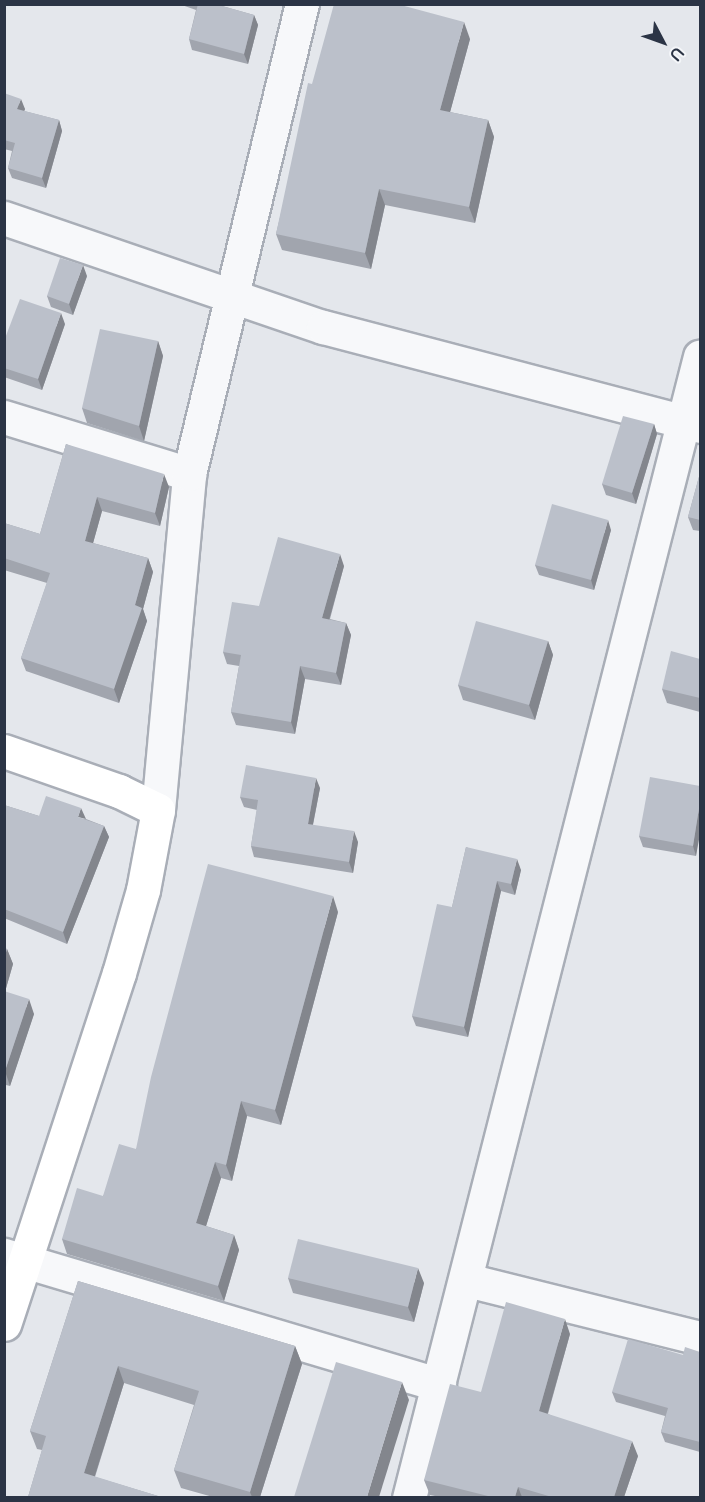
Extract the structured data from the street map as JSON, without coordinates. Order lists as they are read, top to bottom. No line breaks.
{"north":"bottom right"}
